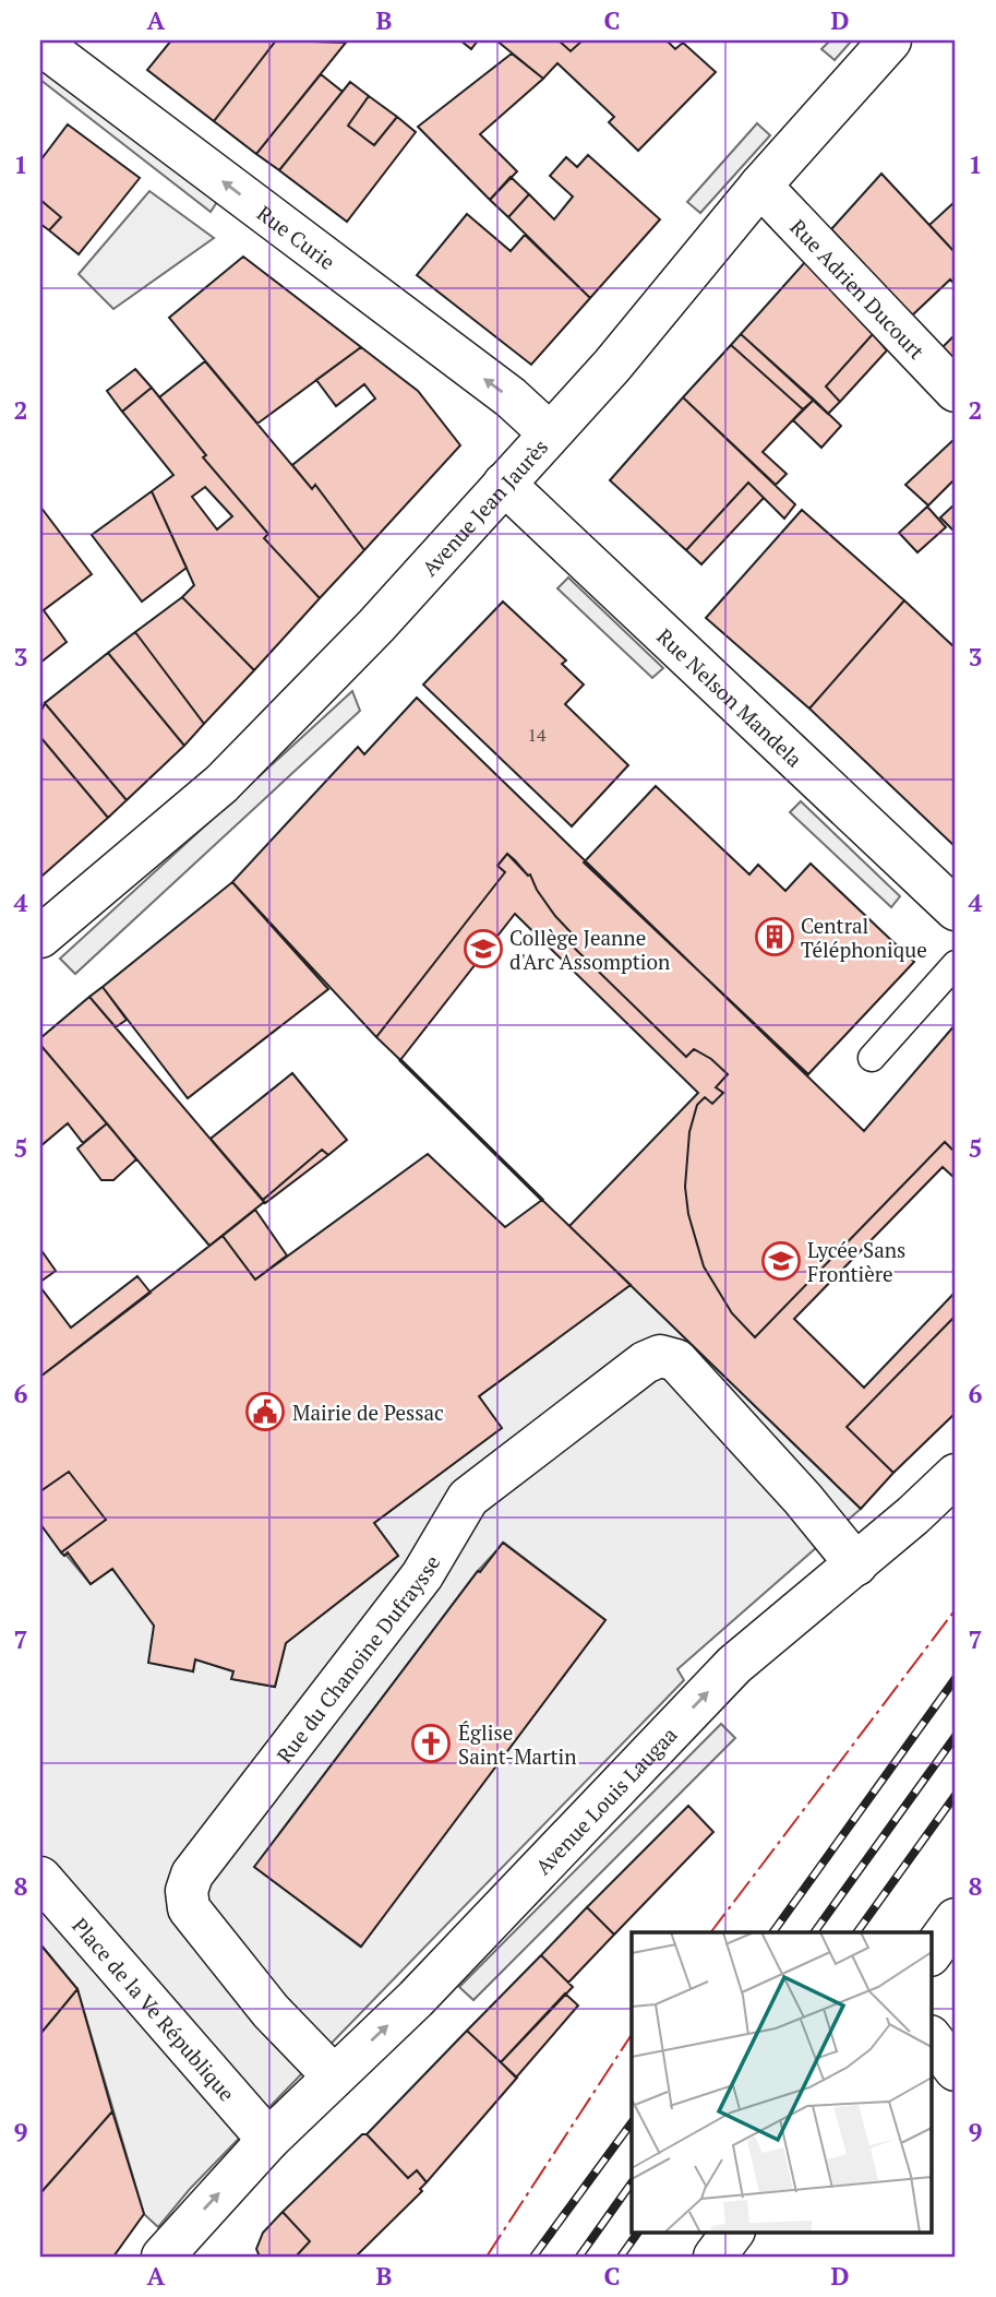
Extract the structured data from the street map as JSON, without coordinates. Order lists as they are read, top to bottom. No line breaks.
{"streets":{"street":["Rue Curie","Rue Adrien Ducourt","Avenue Jean Jaurès","Rue Nelson Mandela","Rue du Chanoine Dufraysse","Avenue Louis Laugaa","Place de la Ve République"]},"crossings":[["Rue Curie","Avenue Jean Jaurès"],["Rue Adrien Ducourt","Avenue Jean Jaurès"],["Avenue Jean Jaurès","Rue Nelson Mandela"],["Rue du Chanoine Dufraysse","Avenue Louis Laugaa"],["Avenue Louis Laugaa","Place de la Ve République"]],"one_way":["Rue Curie","Avenue Louis Laugaa"],"places":{"building":["Central Téléphonique"],"school or university":["Collège Jeanne d'Arc Assomption","Lycée Sans Frontière"],"public building":["Mairie de Pessac"],"church":["Église Saint-Martin"]},"house_numbers":["14"],"grid":{"columns":["A","B","C","D"],"rows":["1","2","3","4","5","6","7","8","9"]}}
